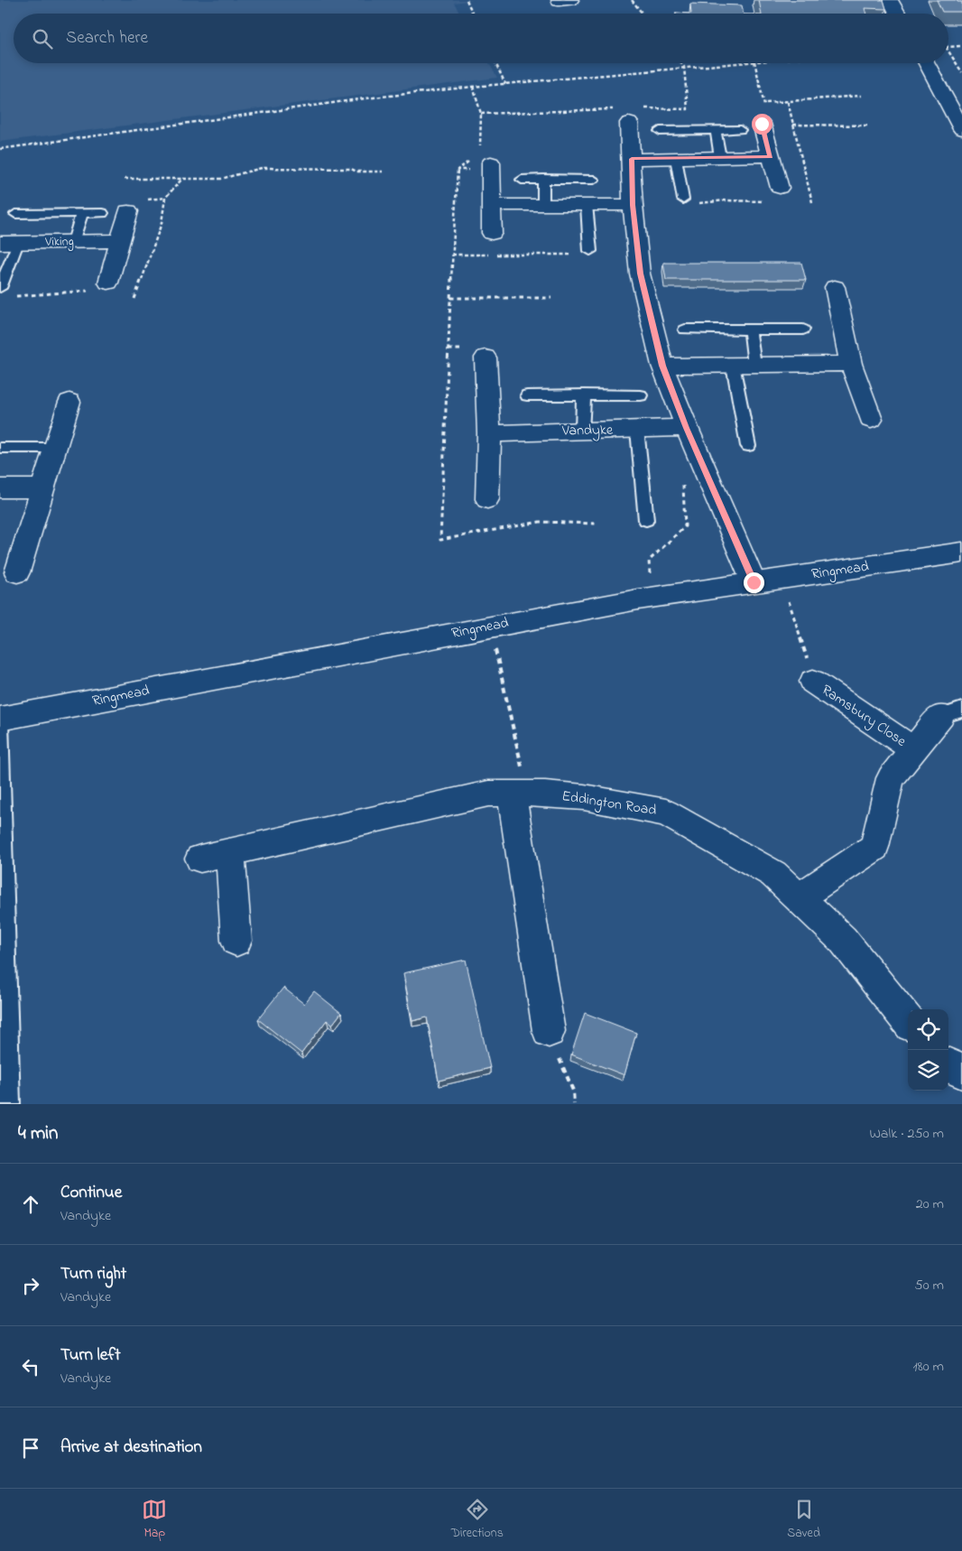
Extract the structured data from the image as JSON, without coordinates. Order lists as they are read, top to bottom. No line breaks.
{"streets":{"street":["Viking","Vandyke","Ringmead","Ramsbury Close","Eddington Road"]},"crossings":[["Ramsbury Close","Eddington Road"]],"page":{"search":"Search here","heading":["4 min","Walk · 250 m"],"list":[["Continue","Vandyke","20 m"],["Turn right","Vandyke","50 m"],["Turn left","Vandyke","180 m"],"Arrive at destination"],"nav":["Map","Directions","Saved"]}}
